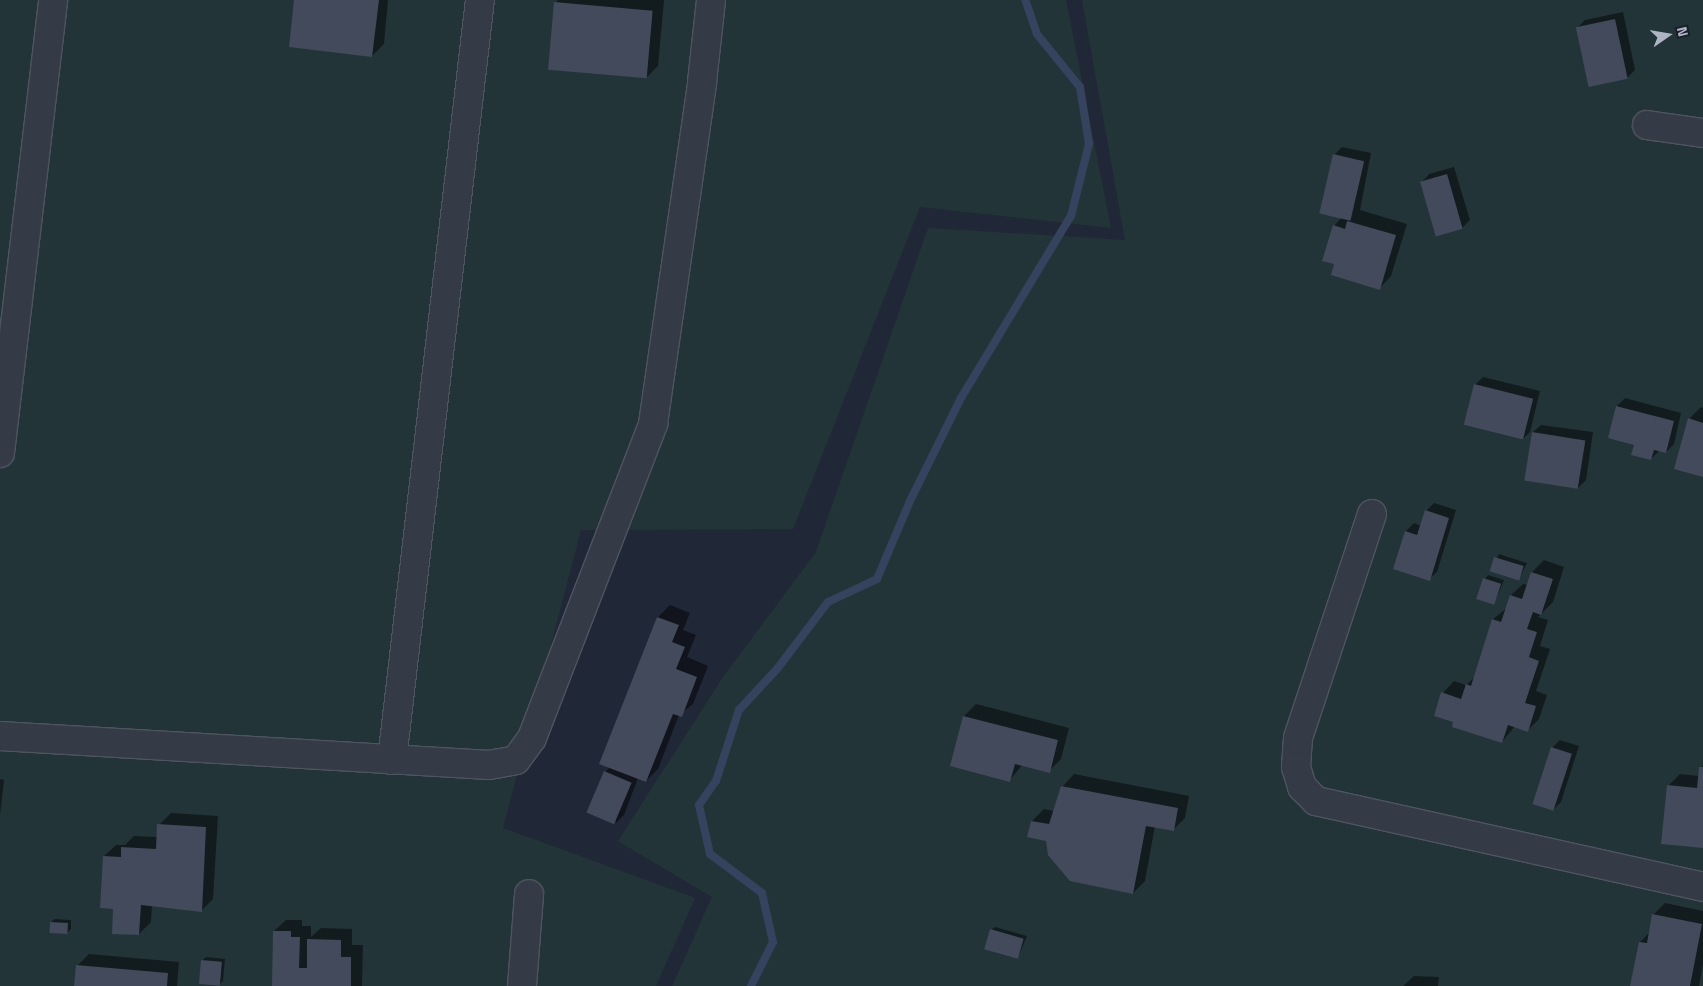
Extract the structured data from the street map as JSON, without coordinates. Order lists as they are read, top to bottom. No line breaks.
{"north":"right"}
